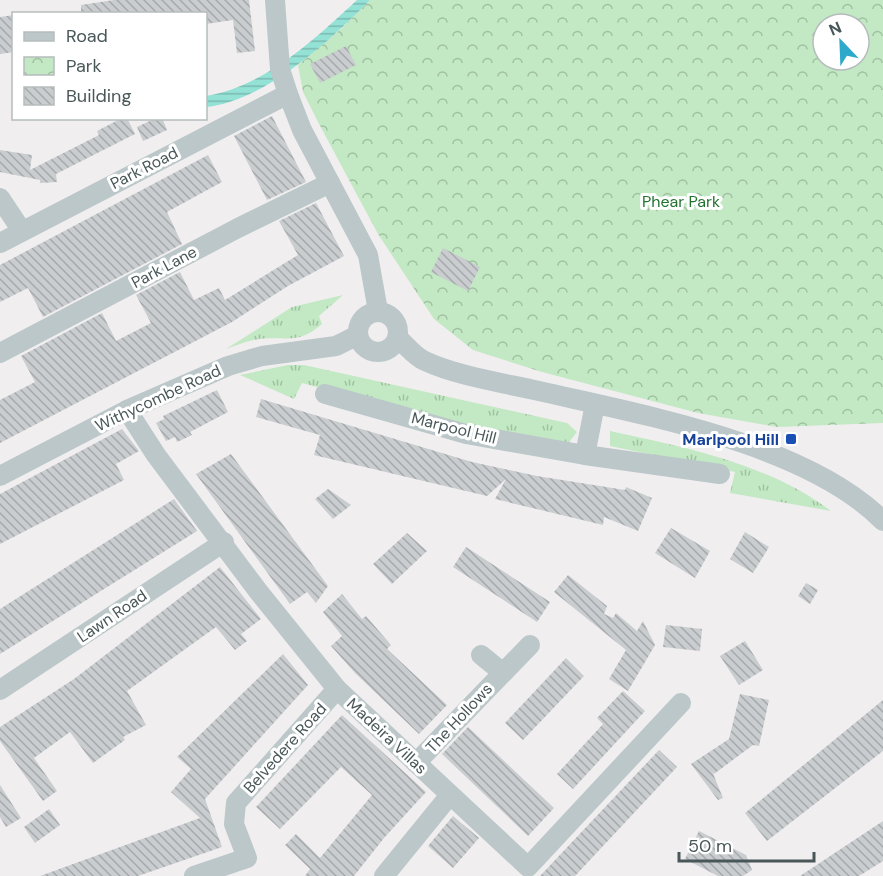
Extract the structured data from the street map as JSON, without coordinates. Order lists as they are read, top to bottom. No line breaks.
{"streets":{"street":["Park Road","Park Lane","Withycombe Road","Marpool Hill","Lawn Road","The Hollows","Madeira Villas","Belvedere Road"]},"crossings":[["Withycombe Road","Madeira Villas"],["Lawn Road","Madeira Villas"],["The Hollows","Madeira Villas"],["Madeira Villas","Belvedere Road"]],"parks":["Phear Park"],"places":{"transit":["Marlpool Hill"]},"legend":["Road","Park","Building"],"scale_bar":"50 m","north":"top left"}
